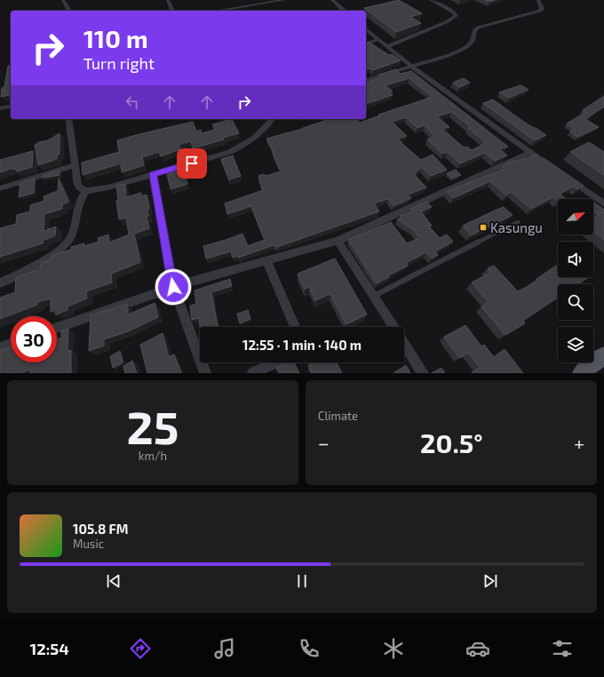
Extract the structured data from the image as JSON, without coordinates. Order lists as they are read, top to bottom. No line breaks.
{"places":{"transit":["Kasungu"]},"north":"top right","page":{"turn":["110 m","Turn right"],"limit":"30","trip":"12:55 · 1 min · 140 m","tile":[["25","km/h"],"Climate"],"heat":["−","20.5°","+"],"song":["105.8 FM","Music"],"tabs":"12:54"}}
